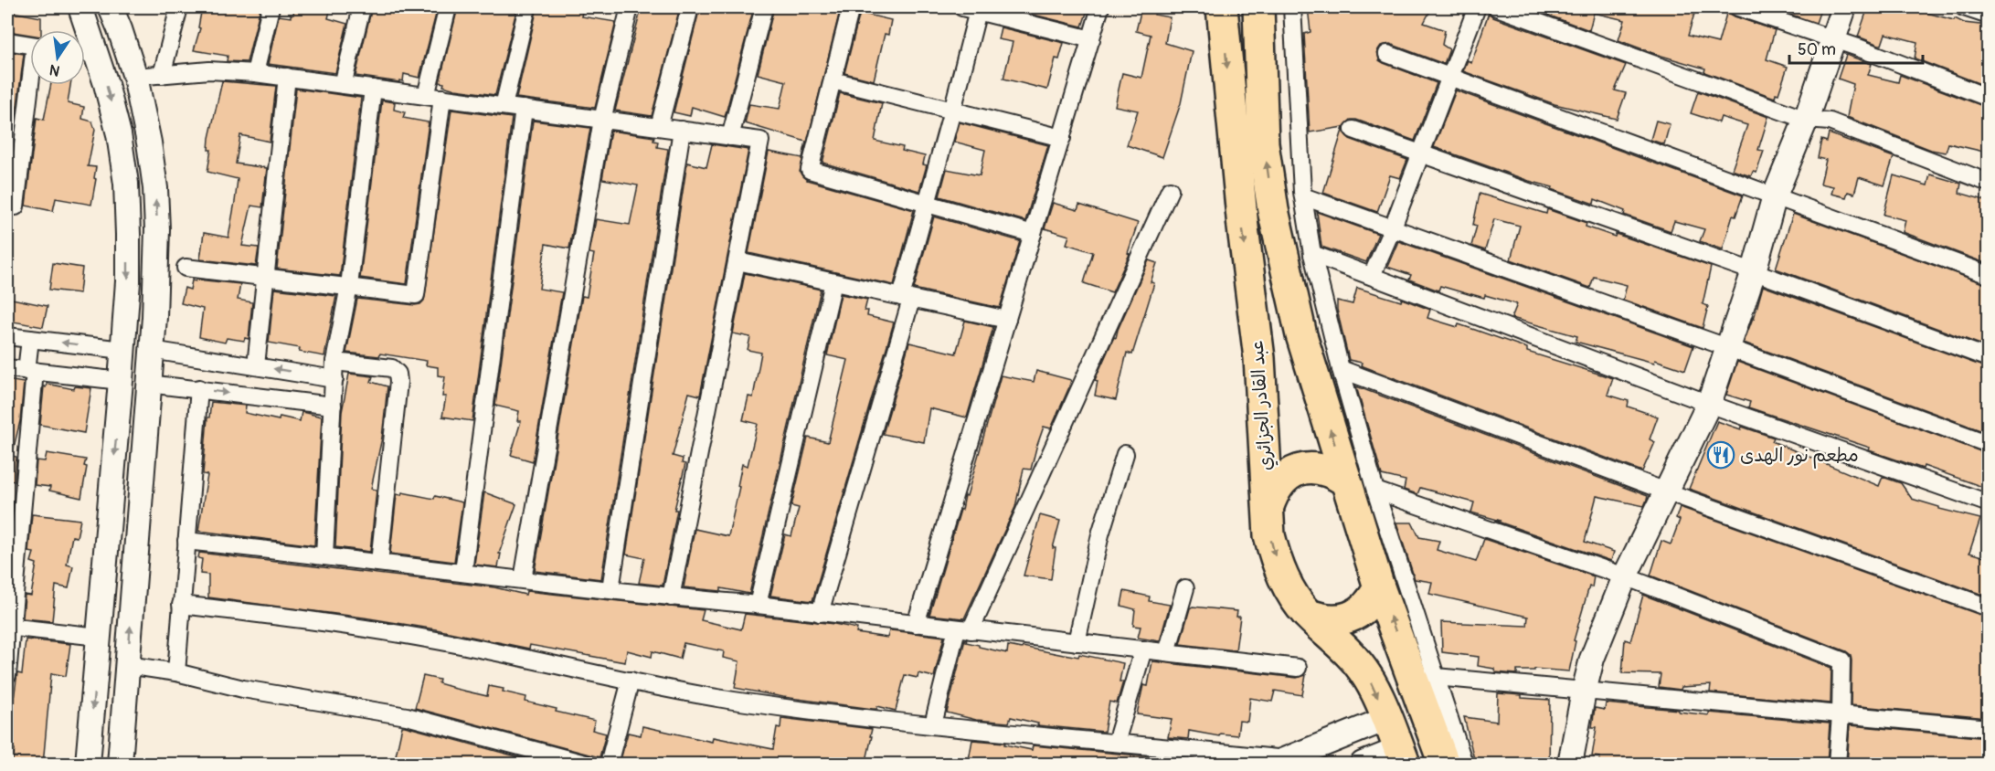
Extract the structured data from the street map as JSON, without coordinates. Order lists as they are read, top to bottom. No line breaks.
{"streets":{"highway":["عبد القادر الجزائري"]},"places":{"restaurant":["مطعم نور الهدى"]},"scale_bar":"50 m","north":"bottom"}
